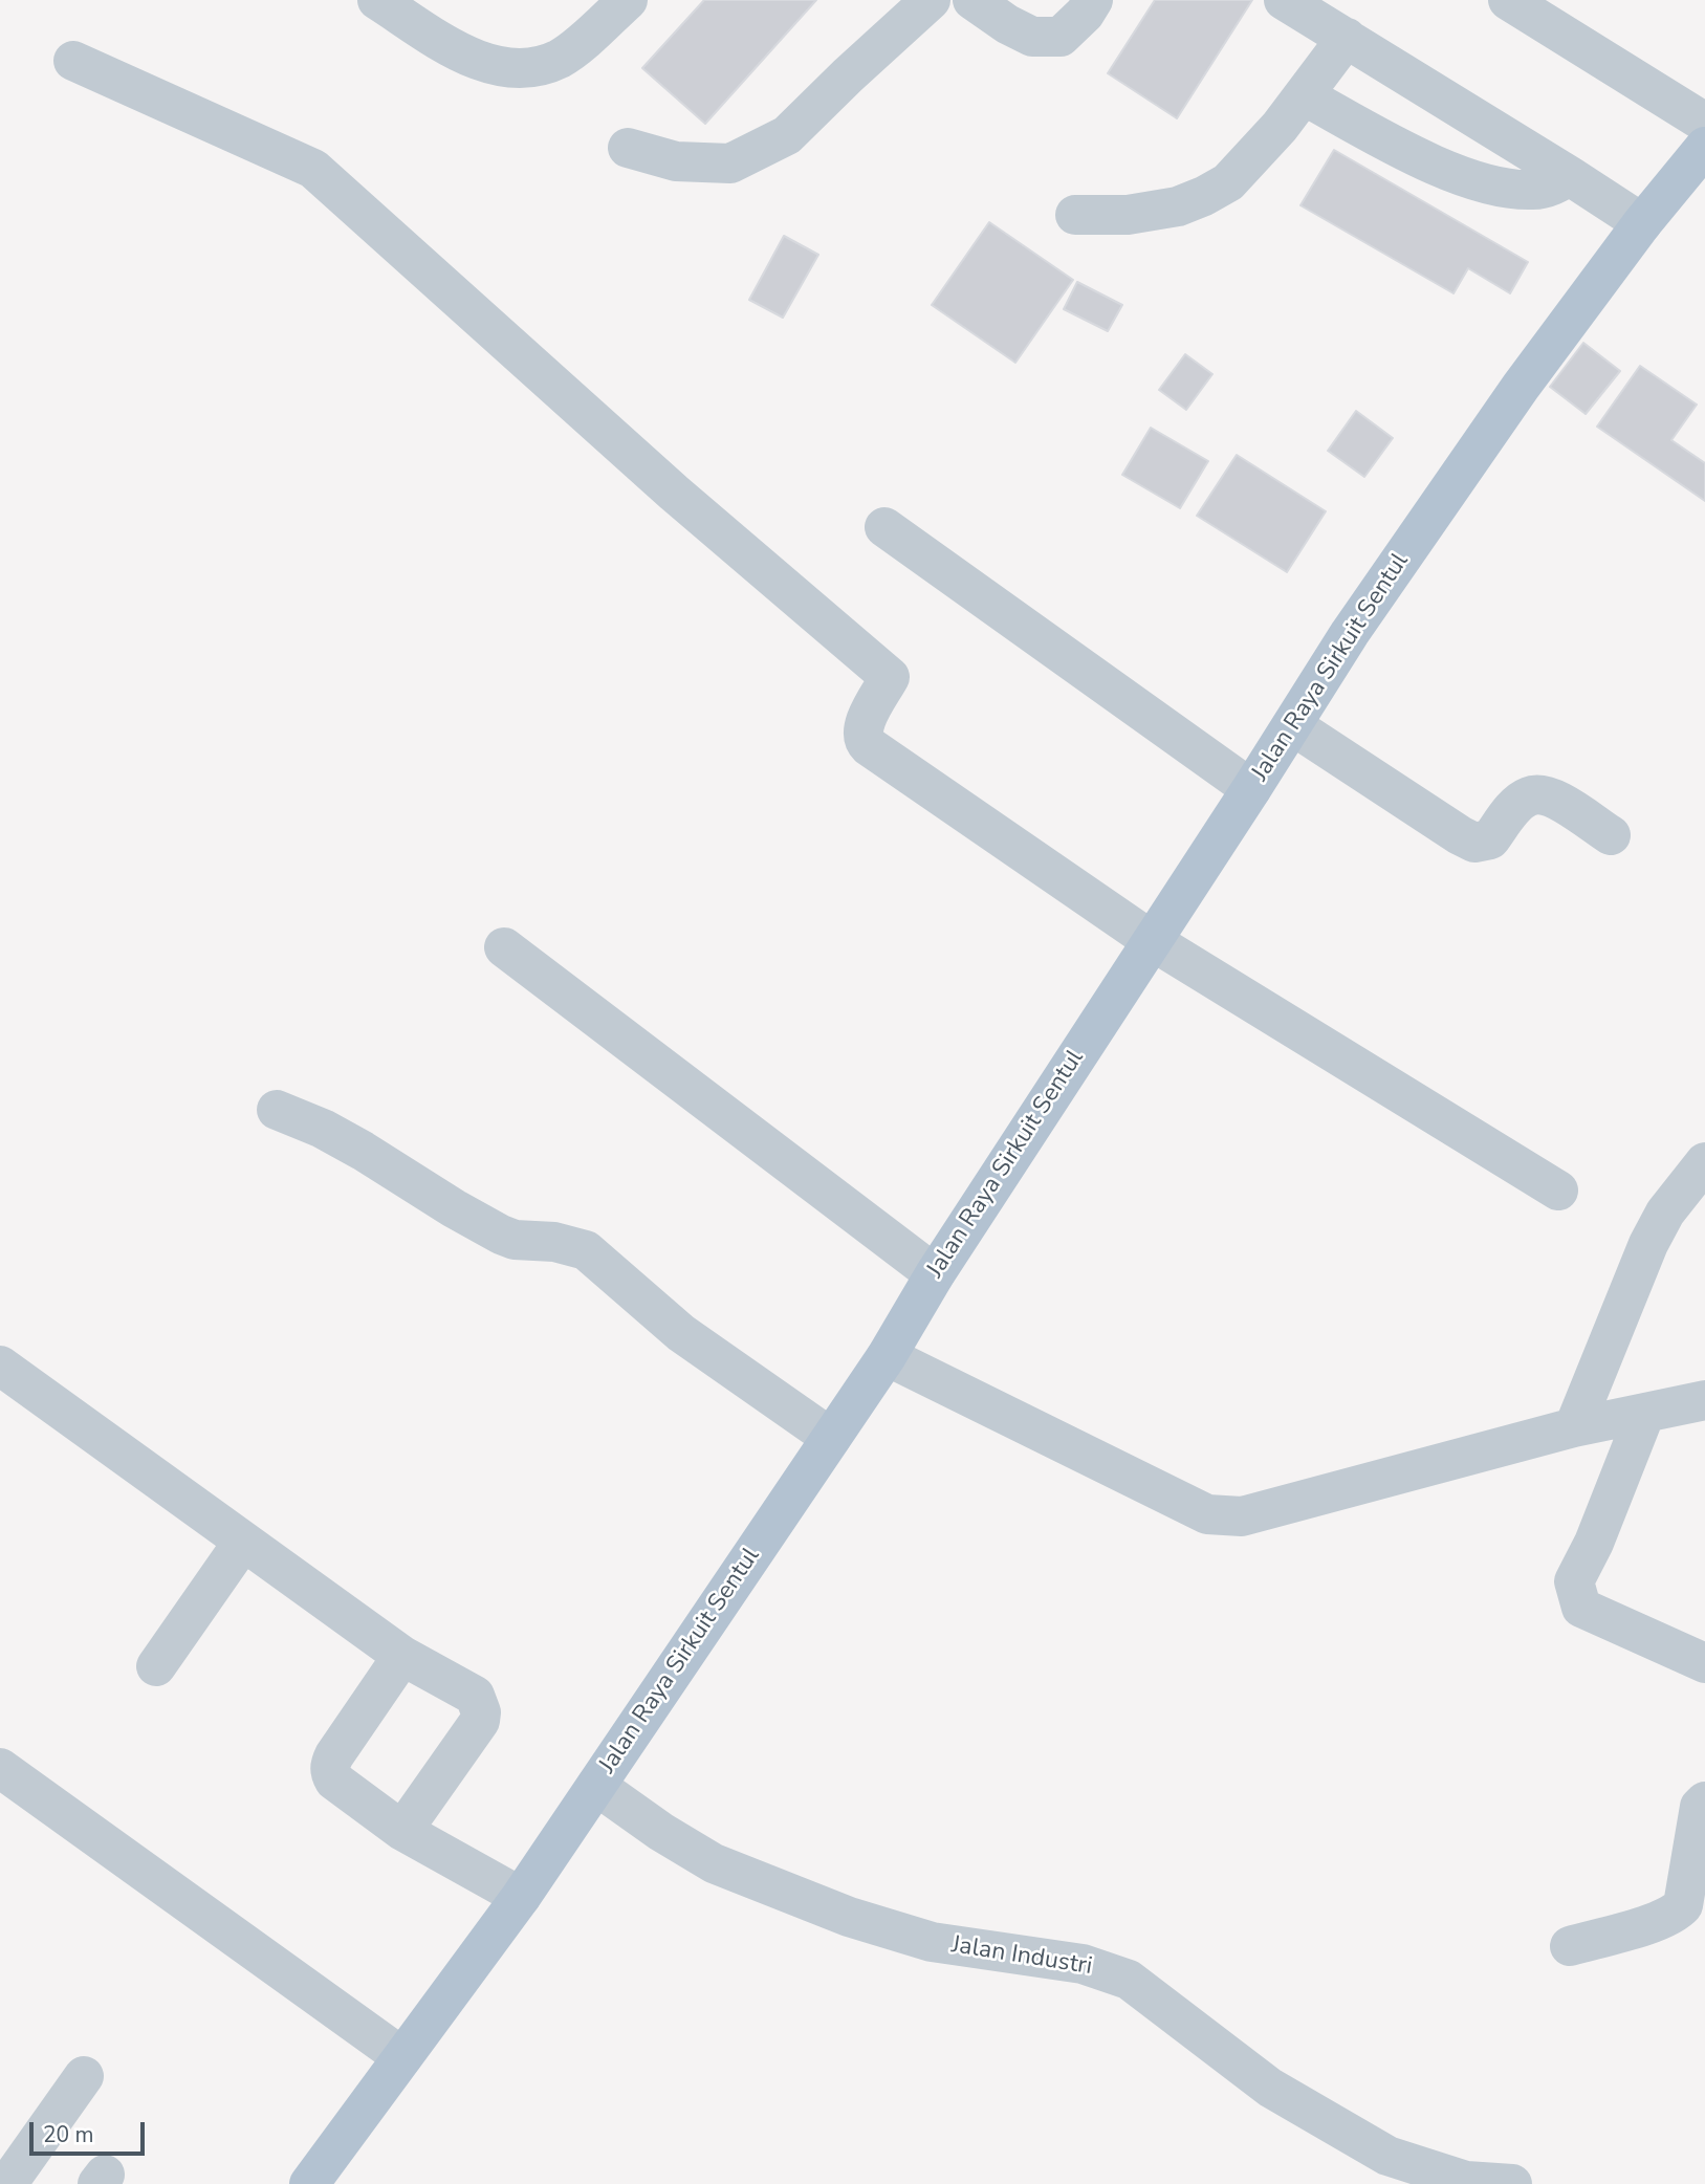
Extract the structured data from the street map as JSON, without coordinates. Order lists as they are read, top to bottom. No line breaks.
{"streets":{"main road":["Jalan Raya Sirkuit Sentul"],"street":["Jalan Industri"]},"crossings":[["Jalan Raya Sirkuit Sentul","Jalan Industri"]],"scale_bar":"20 m"}
